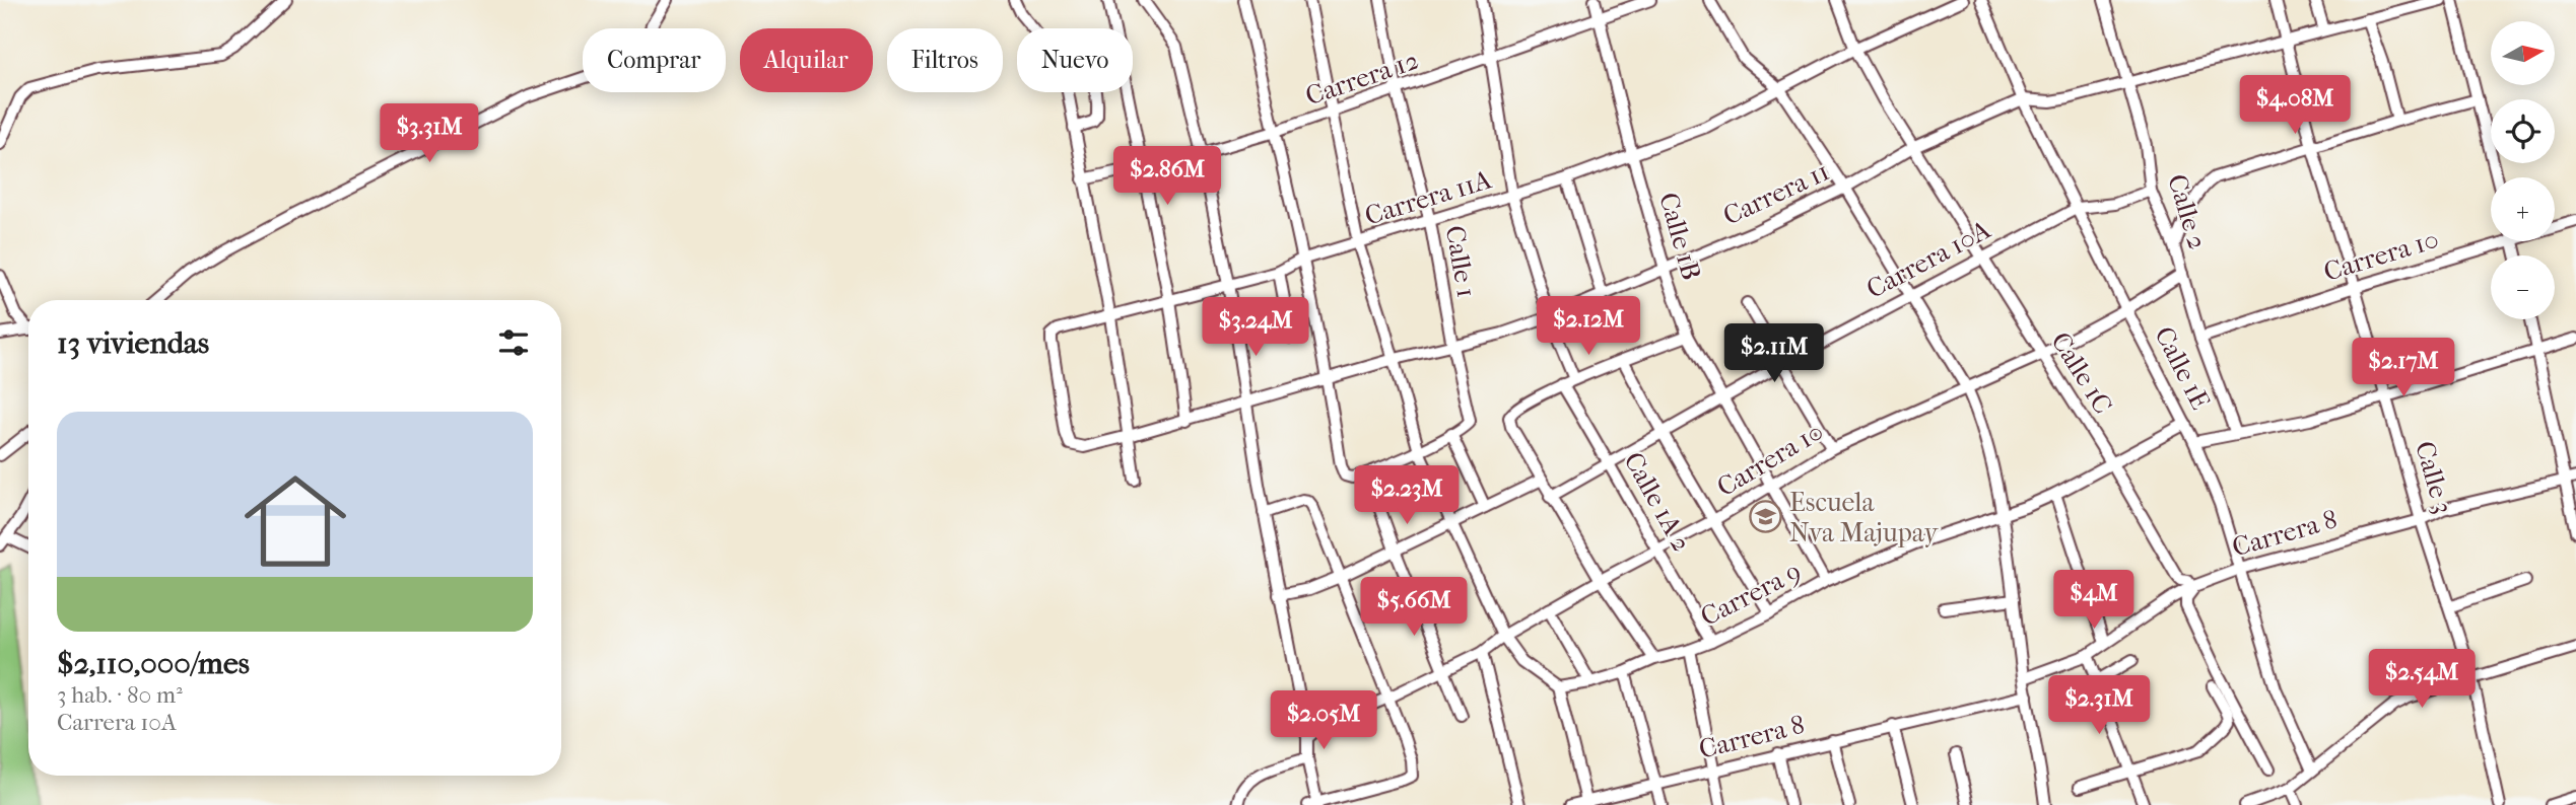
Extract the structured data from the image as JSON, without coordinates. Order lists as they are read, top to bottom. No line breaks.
{"streets":{"street":["Carrera 12","Carrera 11","Carrera 11A","Calle 2","Calle 1B","Carrera 10","Carrera 10A","Calle 1","Calle 1E","Calle 1C","Calle 3","Calle 1A 2","Carrera 8","Carrera 9"]},"crossings":[["Carrera 12","Calle 1B"],["Carrera 12","Calle 1"],["Carrera 11","Carrera 11A"],["Carrera 11","Calle 2"],["Carrera 11","Calle 1B"],["Carrera 11","Calle 1"],["Carrera 11","Calle 1E"],["Carrera 11","Calle 1C"],["Carrera 11","Calle 3"],["Carrera 11A","Calle 1B"],["Carrera 11A","Calle 1"],["Carrera 11A","Calle 1C"],["Calle 2","Carrera 10"],["Calle 2","Carrera 10A"],["Calle 1B","Carrera 10"],["Calle 1B","Carrera 10A"],["Calle 1B","Carrera 9"],["Carrera 10","Calle 1E"],["Carrera 10","Calle 1C"],["Carrera 10","Calle 3"],["Carrera 10","Calle 1A 2"],["Carrera 10A","Calle 1E"],["Carrera 10A","Calle 1C"],["Carrera 10A","Calle 1A 2"],["Calle 1E","Carrera 8"],["Calle 1E","Carrera 9"],["Calle 1C","Carrera 8"],["Calle 1C","Carrera 9"],["Calle 3","Carrera 8"],["Calle 1A 2","Carrera 9"]],"places":{"school or university":["Escuela Nva Majupay"]},"north":"right","page":{"map_buttons":["+","−"],"chip":["Comprar","Alquilar","Filtros","Nuevo"],"price":["$4.08M","$3.31M","$2.86M","$2.12M","$3.24M","$2.11M","$2.17M","$2.23M","$4M","$5.66M","$2.54M","$2.31M","$2.05M"],"heading":"13 viviendas","list":[{"name":"$2,110,000/mes","note":"3 hab. · 80 m² · Carrera 10A"}]}}
